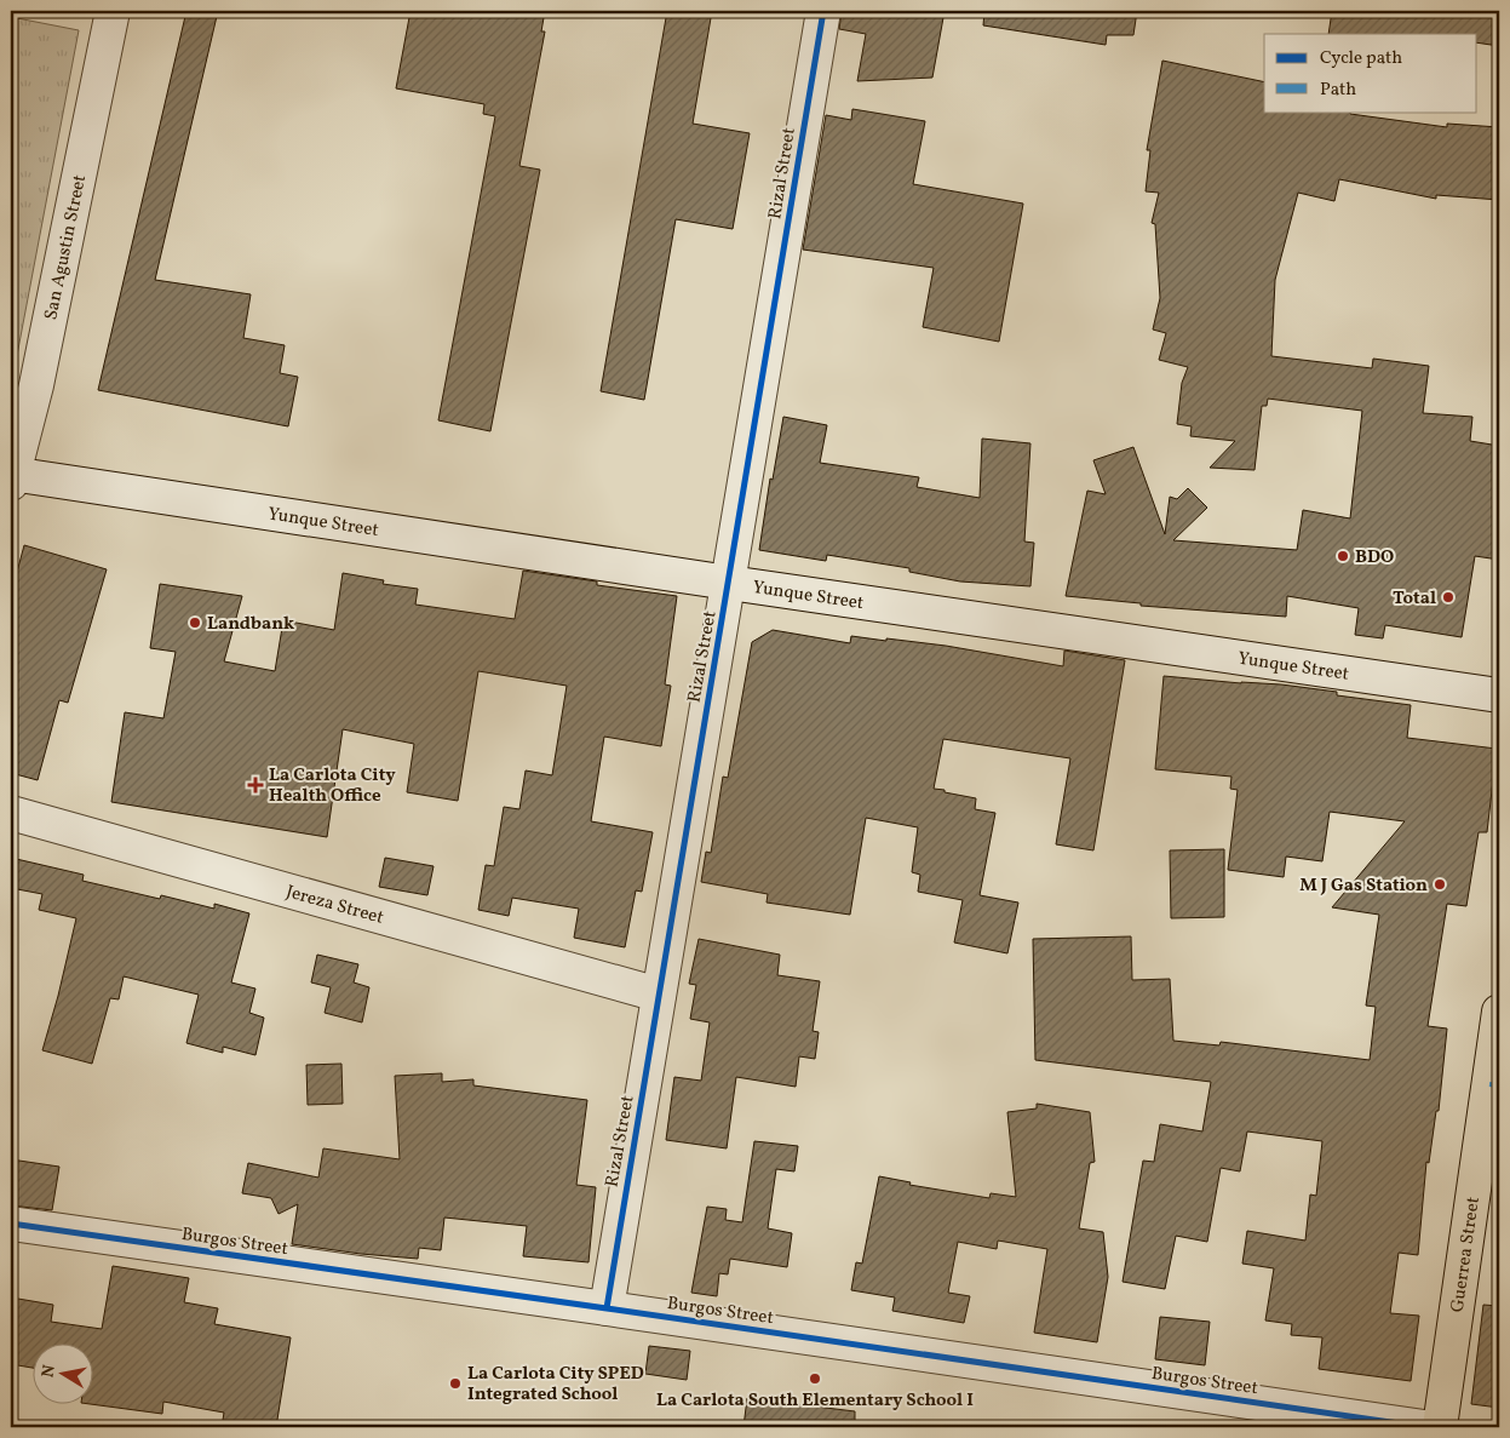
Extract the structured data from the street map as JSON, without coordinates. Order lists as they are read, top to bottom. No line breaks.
{"streets":{"main road":["Guerrea Street"],"street":["Rizal Street","San Agustin Street","Yunque Street","Jereza Street","Burgos Street"]},"crossings":[["Rizal Street","Yunque Street"],["Rizal Street","Jereza Street"],["Rizal Street","Burgos Street"],["San Agustin Street","Yunque Street"]],"places":{"other":["BDO","Total","Landbank","M J Gas Station","La Carlota South Elementary School I","La Carlota City SPED Integrated School"],"health":["La Carlota City Health Office"]},"legend":["Cycle path","Path"],"north":"left"}
